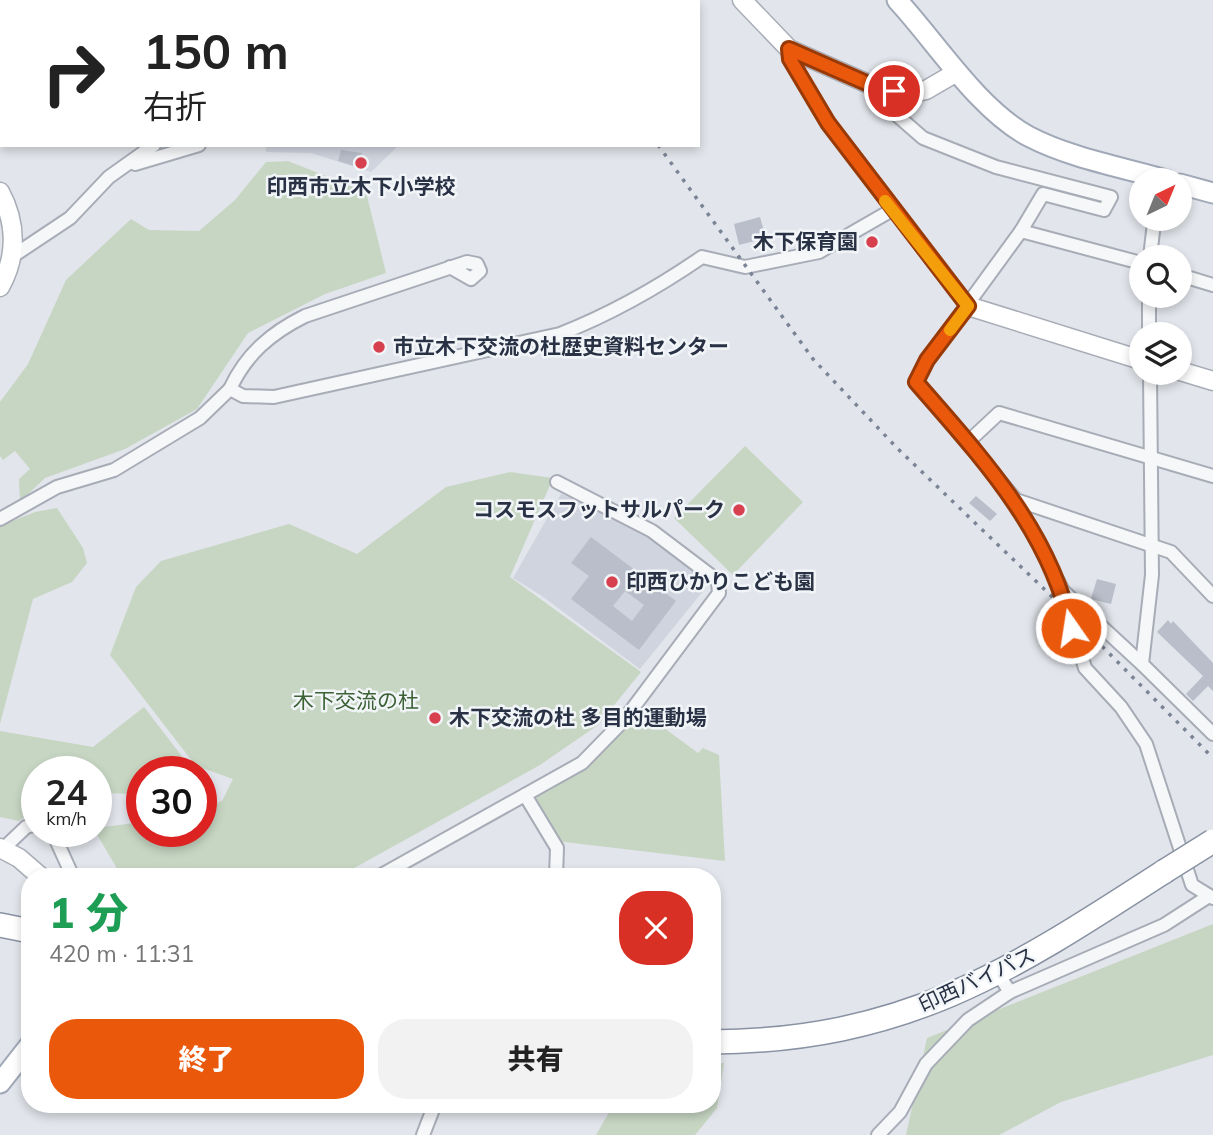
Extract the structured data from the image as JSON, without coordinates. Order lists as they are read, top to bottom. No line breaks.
{"streets":{"highway":["印西バイパス"]},"parks":["木下交流の杜"],"places":["印西市立木下小学校","木下保育園","市立木下交流の杜歴史資料センター","コスモスフットサルパーク","印西ひかりこども園","木下交流の杜 多目的運動場"],"north":"top right","page":{"turn":["150 m","右折"],"speed":"24 km/h","limit":"30","heading":["1 分","420 m · 11:31"],"buttons":["終了","共有"]}}
